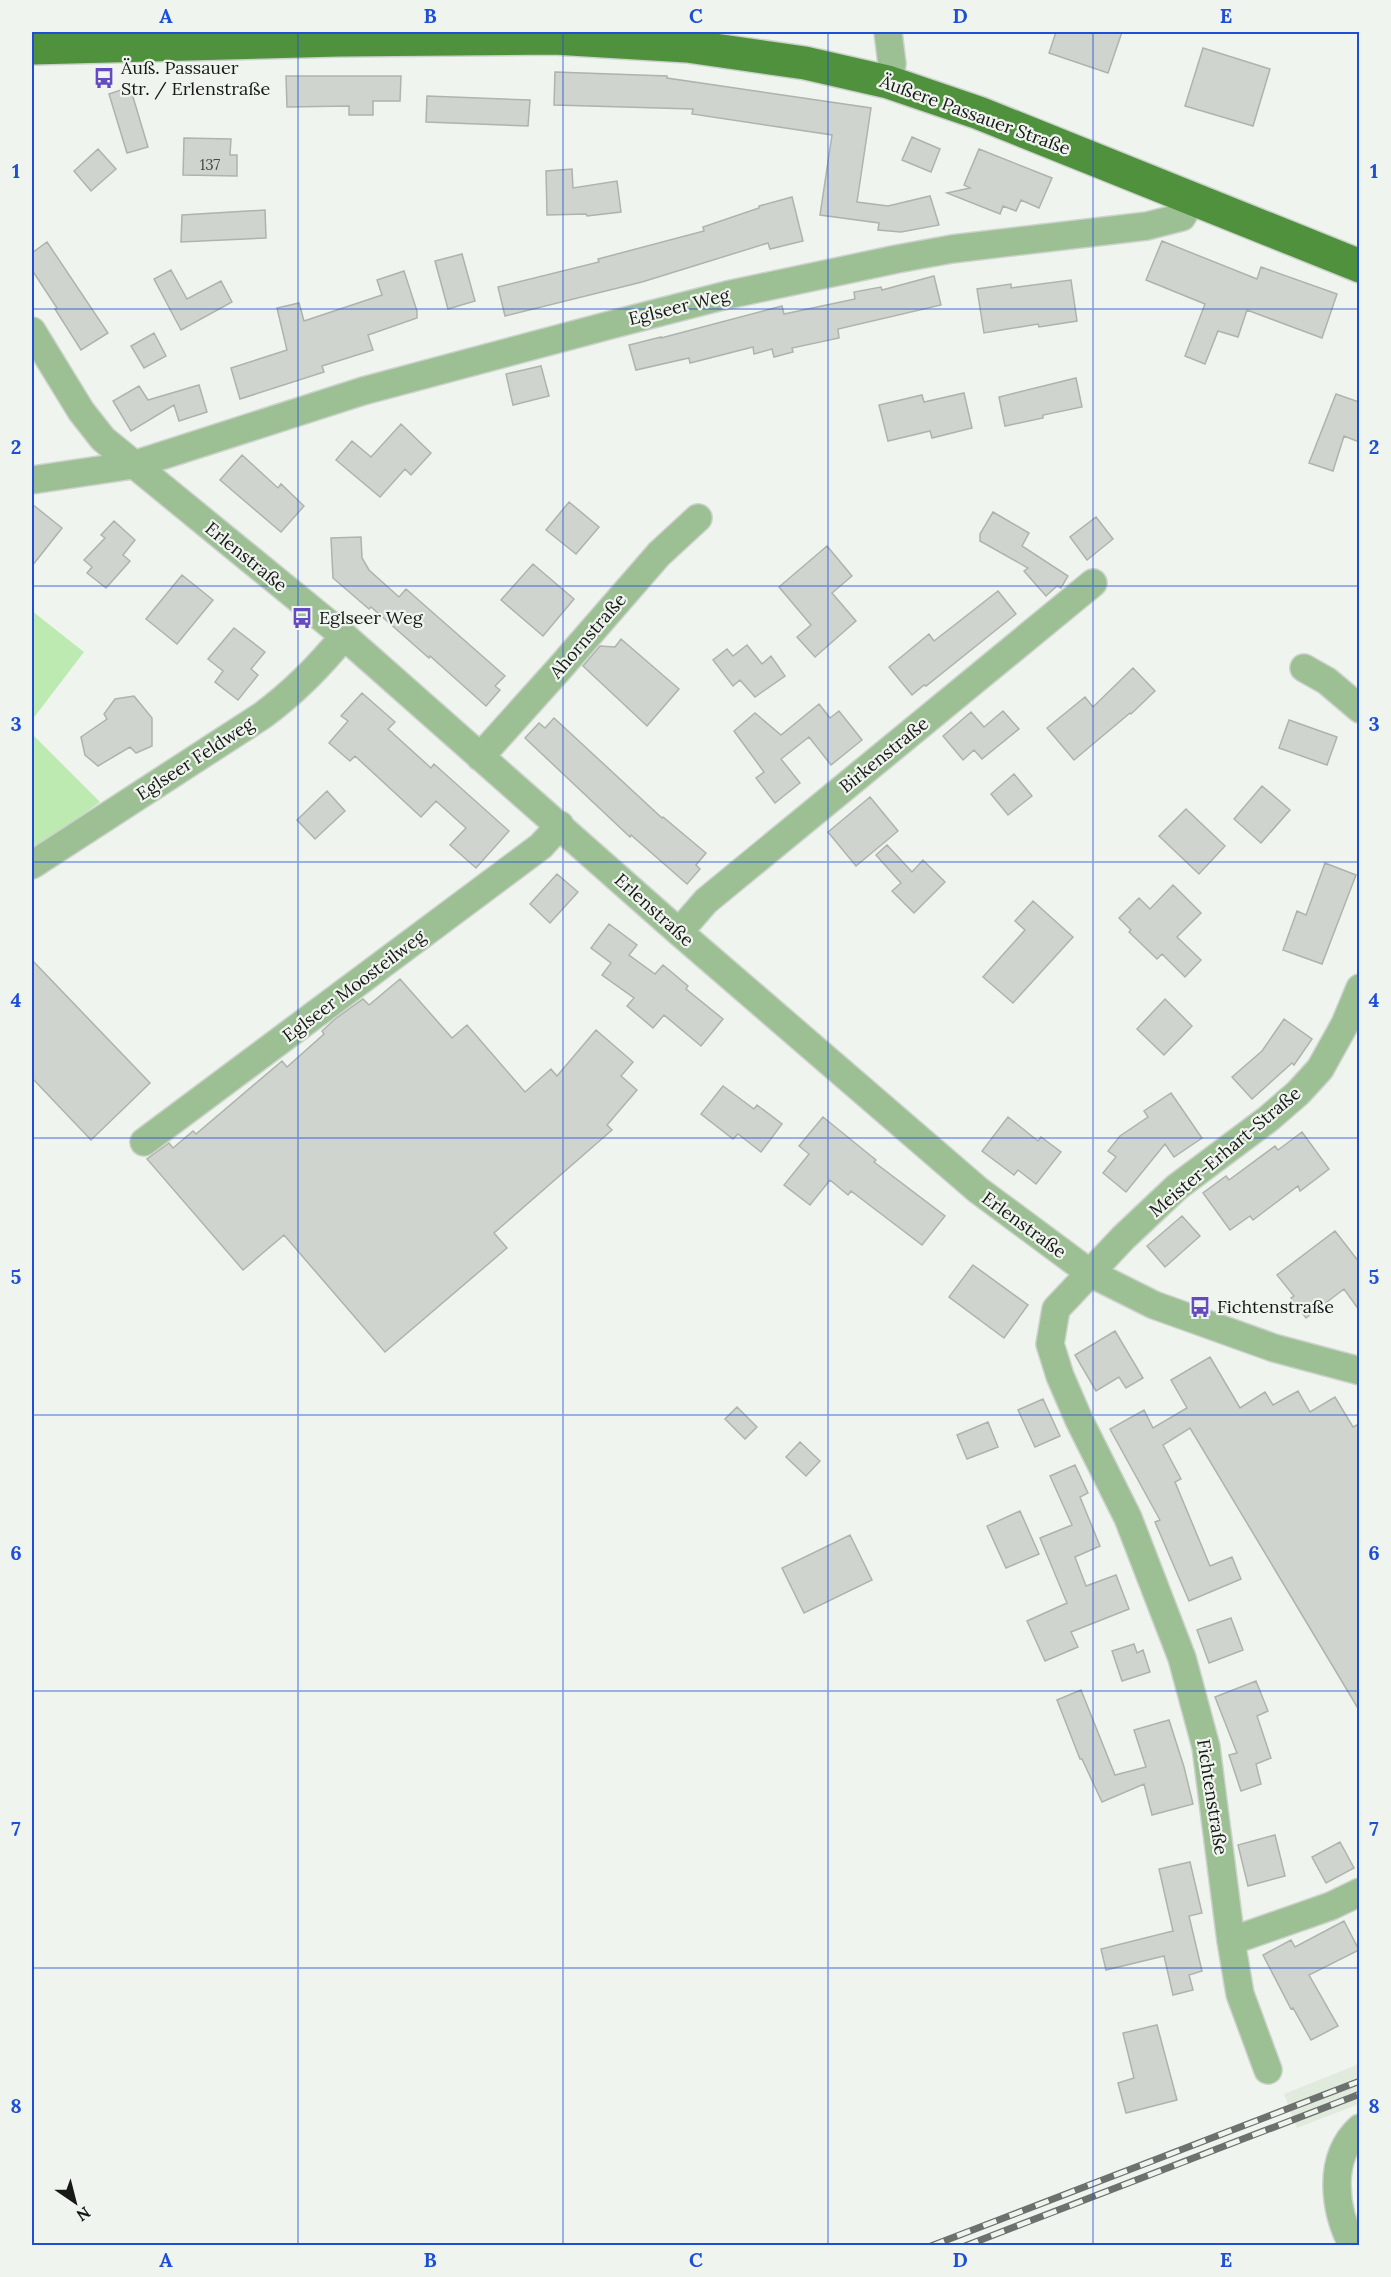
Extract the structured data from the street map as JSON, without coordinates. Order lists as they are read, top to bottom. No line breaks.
{"streets":{"main road":["Äußere Passauer Straße"],"street":["Eglseer Weg","Erlenstraße","Ahornstraße","Birkenstraße","Eglseer Feldweg","Eglseer Moosteilweg","Meister-Erhart-Straße","Fichtenstraße"]},"crossings":[["Äußere Passauer Straße","Eglseer Weg"],["Eglseer Weg","Erlenstraße"],["Erlenstraße","Ahornstraße"],["Erlenstraße","Birkenstraße"],["Erlenstraße","Eglseer Feldweg"],["Erlenstraße","Eglseer Moosteilweg"],["Erlenstraße","Meister-Erhart-Straße"],["Erlenstraße","Fichtenstraße"],["Meister-Erhart-Straße","Fichtenstraße"]],"places":{"bus stop":["Äuß. Passauer Str. / Erlenstraße","Eglseer Weg","Fichtenstraße"]},"house_numbers":["137"],"north":"bottom right","grid":{"columns":["A","B","C","D","E"],"rows":["1","2","3","4","5","6","7","8"]}}
